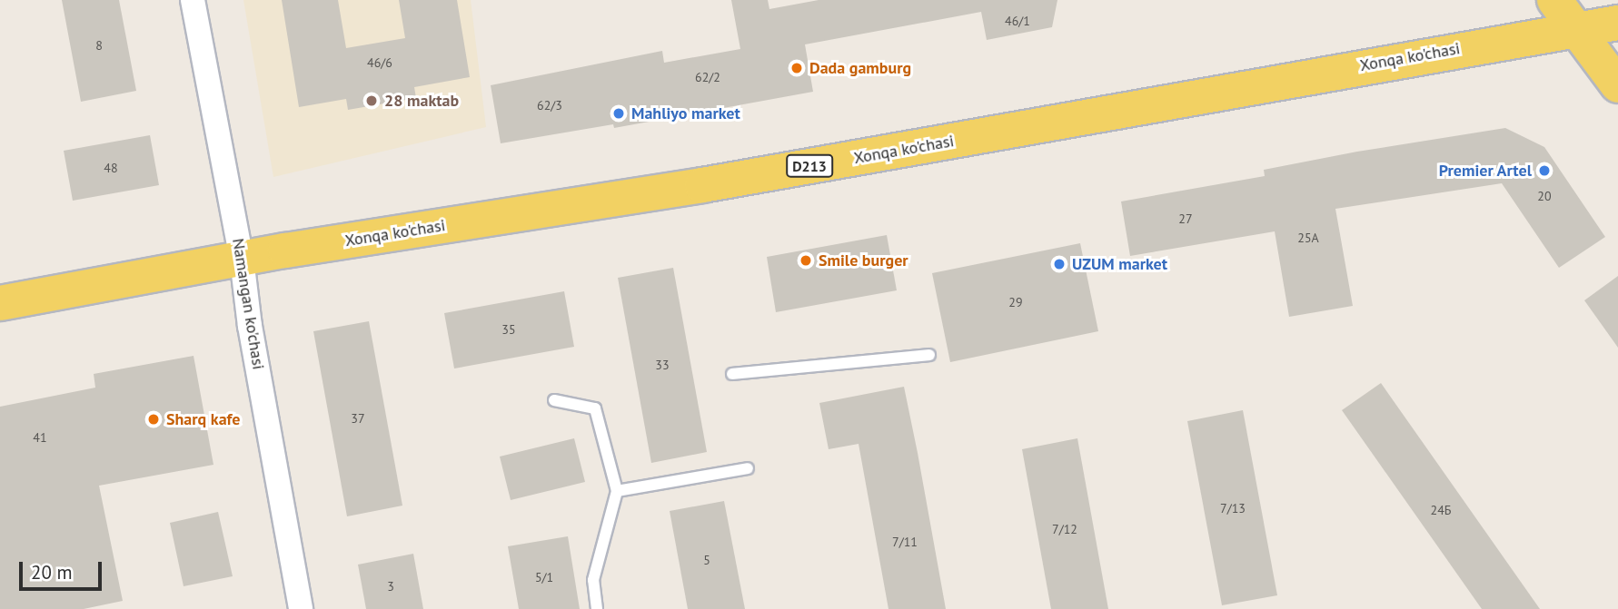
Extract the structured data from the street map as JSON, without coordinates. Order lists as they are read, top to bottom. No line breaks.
{"streets":{"main road":["Xonqa ko'chasi","D213"],"street":["Namangan ko'chasi"]},"crossings":[["Xonqa ko'chasi","Namangan ko'chasi"]],"places":["Dada gamburg","28 maktab","Mahliyo market","Premier Artel","Smile burger","UZUM market","Sharq kafe"],"house_numbers":["46/1","8","46/6","62/2","62/3","48","20","27","25A","29","35","33","37","41","7/13","24Б","7/12","7/11","5","5/1","3"],"scale_bar":"20 m"}
